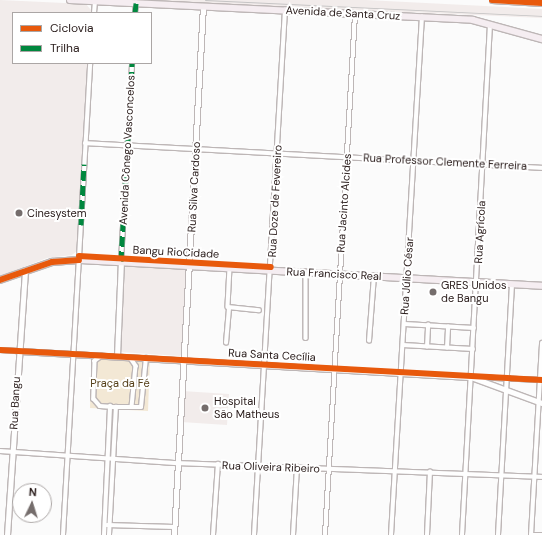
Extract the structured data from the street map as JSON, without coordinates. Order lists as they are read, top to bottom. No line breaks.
{"streets":{"main road":["Avenida de Santa Cruz","Rua Francisco Real"],"street":["Avenida Cônego Vasconcelos","Rua Professor Clemente Ferreira","Rua Silva Cardoso","Rua Doze de Fevereiro","Rua Jacinto Alcides","Rua Agrícola","Rua Júlio César","Rua Santa Cecília","Rua Bangu","Rua Oliveira Ribeiro"],"cycle path":["Bangu RioCidade"]},"crossings":[["Avenida de Santa Cruz","Rua Silva Cardoso"],["Avenida de Santa Cruz","Rua Doze de Fevereiro"],["Avenida de Santa Cruz","Rua Jacinto Alcides"],["Avenida de Santa Cruz","Rua Agrícola"],["Avenida de Santa Cruz","Rua Júlio César"],["Avenida Cônego Vasconcelos","Rua Professor Clemente Ferreira"],["Avenida Cônego Vasconcelos","Rua Francisco Real"],["Avenida Cônego Vasconcelos","Rua Santa Cecília"],["Rua Professor Clemente Ferreira","Rua Silva Cardoso"],["Rua Professor Clemente Ferreira","Rua Doze de Fevereiro"],["Rua Professor Clemente Ferreira","Rua Jacinto Alcides"],["Rua Professor Clemente Ferreira","Rua Agrícola"],["Rua Professor Clemente Ferreira","Rua Júlio César"],["Rua Silva Cardoso","Rua Francisco Real"],["Rua Silva Cardoso","Rua Santa Cecília"],["Rua Silva Cardoso","Rua Oliveira Ribeiro"],["Rua Doze de Fevereiro","Rua Francisco Real"],["Rua Doze de Fevereiro","Rua Santa Cecília"],["Rua Doze de Fevereiro","Rua Oliveira Ribeiro"],["Rua Jacinto Alcides","Rua Francisco Real"],["Rua Jacinto Alcides","Rua Santa Cecília"],["Rua Jacinto Alcides","Rua Oliveira Ribeiro"],["Rua Agrícola","Rua Francisco Real"],["Rua Agrícola","Rua Santa Cecília"],["Rua Agrícola","Rua Oliveira Ribeiro"],["Rua Francisco Real","Rua Júlio César"],["Rua Francisco Real","Rua Bangu"],["Rua Júlio César","Rua Santa Cecília"],["Rua Júlio César","Rua Oliveira Ribeiro"],["Rua Santa Cecília","Rua Bangu"],["Rua Bangu","Rua Oliveira Ribeiro"]],"parks":["Praça da Fé"],"places":["Cinesystem","GRES Unidos de Bangu","Hospital São Matheus"],"legend":["Ciclovia","Trilha"],"north":"top"}
